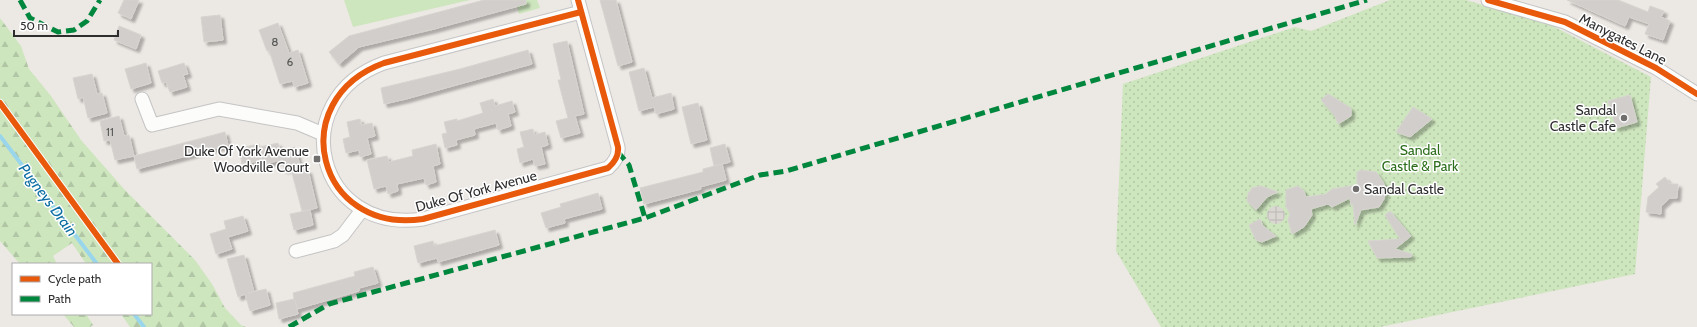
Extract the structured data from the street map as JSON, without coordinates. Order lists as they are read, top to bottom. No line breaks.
{"streets":{"street":["Manygates Lane","Duke Of York Avenue"]},"water":["Pugneys Drain"],"parks":["Sandal Castle & Park"],"places":{"other":["Sandal Castle Cafe","Sandal Castle"],"transit":["Duke Of York Avenue Woodville Court"]},"house_numbers":["8","6","11"],"legend":["Cycle path","Path"],"scale_bar":"50 m"}
